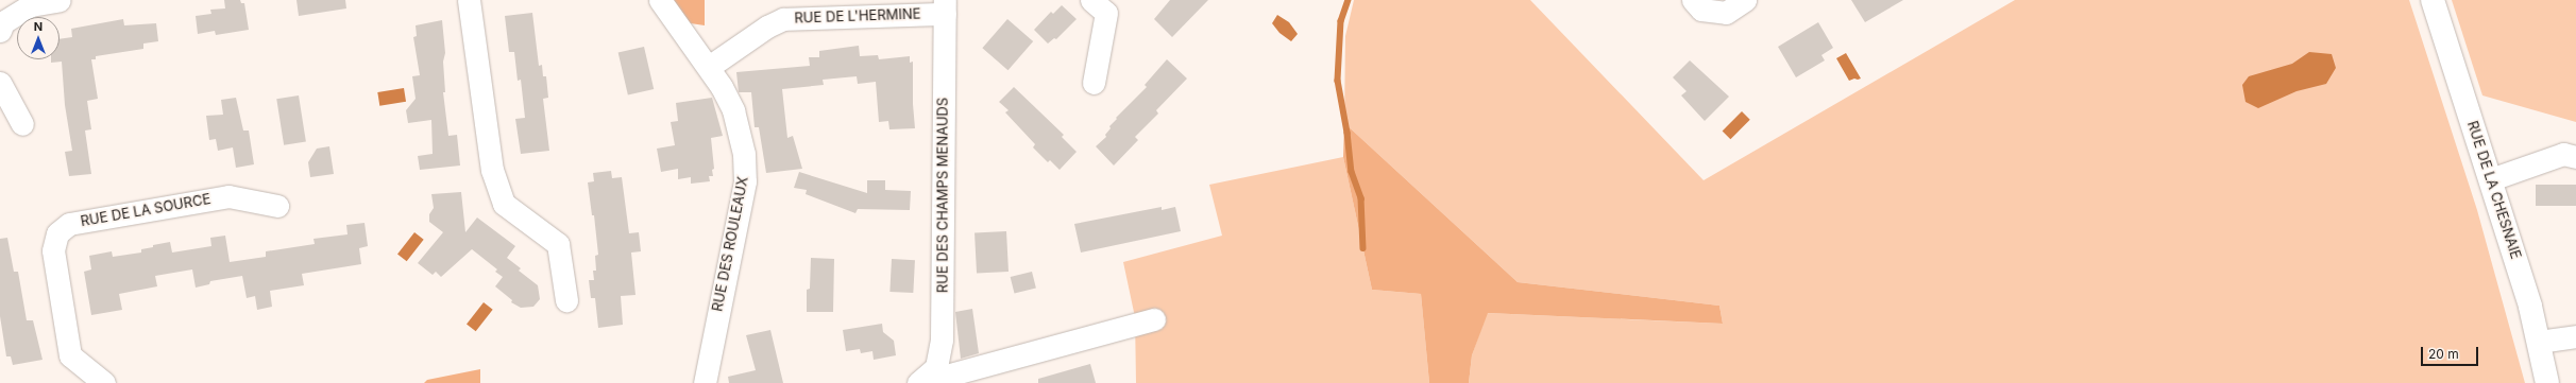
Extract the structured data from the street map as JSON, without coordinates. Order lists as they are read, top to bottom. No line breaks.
{"streets":{"street":["RUE DE L'HERMINE","RUE DE LA CHESNAIE","RUE DES CHAMPS MENAUDS","RUE DE LA SOURCE","RUE DES ROULEAUX"]},"crossings":[["RUE DE L'HERMINE","RUE DES CHAMPS MENAUDS"],["RUE DE L'HERMINE","RUE DES ROULEAUX"]],"scale_bar":"20 m","north":"top"}
